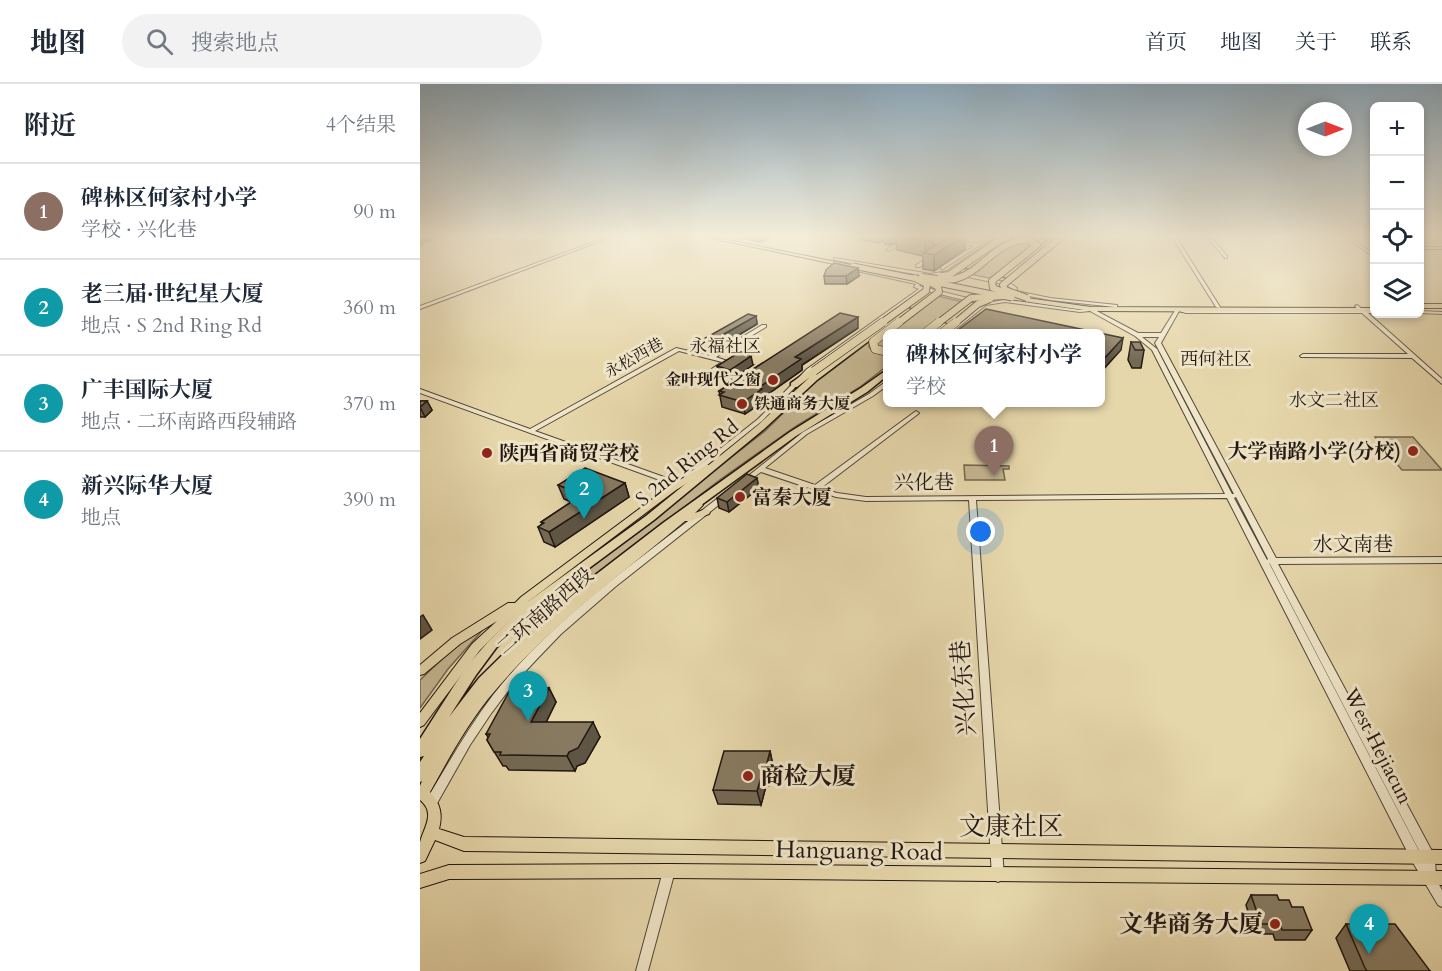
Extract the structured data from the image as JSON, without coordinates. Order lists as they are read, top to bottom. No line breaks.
{"streets":{"highway":["S 2nd Ring Rd"],"main road":["二环南路西段","Hanguang Road"],"street":["永松西巷","兴化巷","水文南巷","兴化东巷","West Hejiacun"]},"crossings":[["S 2nd Ring Rd","二环南路西段"],["兴化巷","兴化东巷"],["兴化巷","West Hejiacun"],["水文南巷","West Hejiacun"],["兴化东巷","Hanguang Road"],["West Hejiacun","Hanguang Road"]],"districts":["永福社区","西何社区","水文二社区","文康社区"],"places":["金叶现代之窗","铁通商务大厦","大学南路小学(分校)","陕西省商贸学校","富秦大厦","商检大厦","文华商务大厦"],"north":"right","page":{"header":"地图","search":"搜索地点","nav":["首页","地图","关于","联系"],"heading":["附近","4个结果"],"map_buttons":["+","−"],"list":[{"mark":"1","name":"碑林区何家村小学","note":"学校 · 兴化巷","value":"90 m"},{"mark":"2","name":"老三届·世纪星大厦","note":"地点 · S 2nd Ring Rd","value":"360 m"},{"mark":"3","name":"广丰国际大厦","note":"地点 · 二环南路西段辅路","value":"370 m"},{"mark":"4","name":"新兴际华大厦","note":"地点","value":"390 m"}],"popup":["碑林区何家村小学","学校"],"pins":["1","2","3","4"]}}
